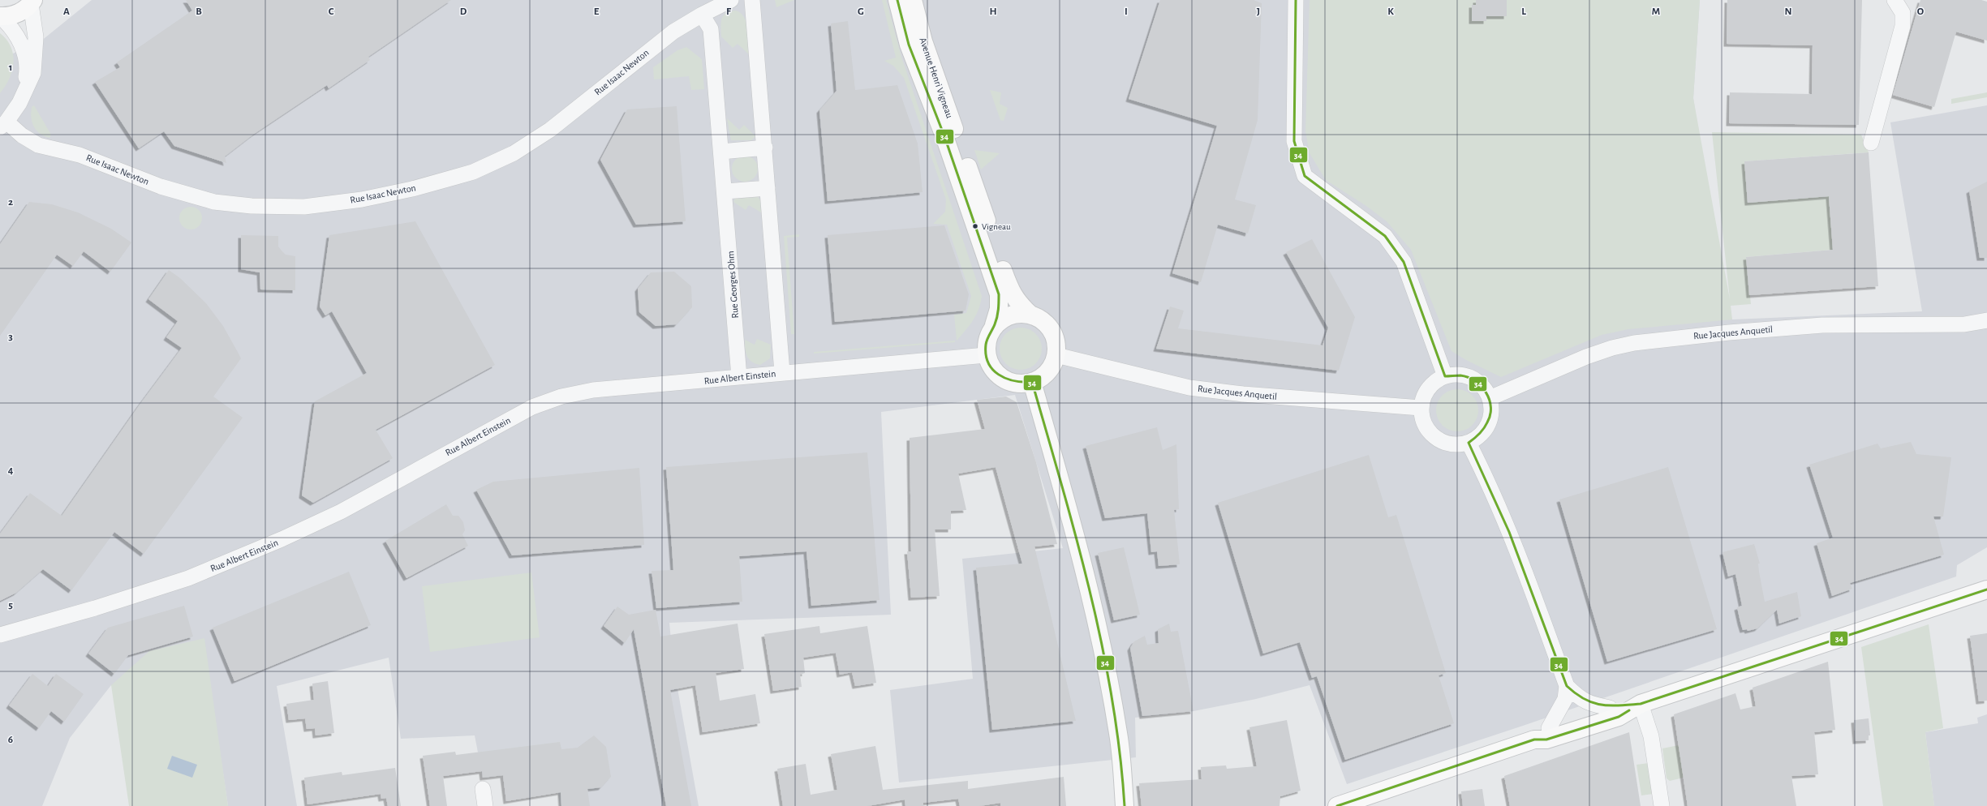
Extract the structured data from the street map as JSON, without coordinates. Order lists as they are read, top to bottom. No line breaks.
{"streets":{"street":["Rue Isaac Newton","Avenue Henri Vigneau","Rue Georges Ohm","Rue Jacques Anquetil","Rue Albert Einstein"]},"crossings":[["Rue Isaac Newton","Rue Georges Ohm"],["Avenue Henri Vigneau","Rue Jacques Anquetil"],["Avenue Henri Vigneau","Rue Albert Einstein"],["Rue Georges Ohm","Rue Albert Einstein"],["Rue Jacques Anquetil","Rue Albert Einstein"]],"places":["Vigneau"],"lines":["transit line 34"],"grid":{"columns":["A","B","C","D","E","F","G","H","I","J","K","L","M","N","O"],"rows":["1","2","3","4","5","6"]}}
